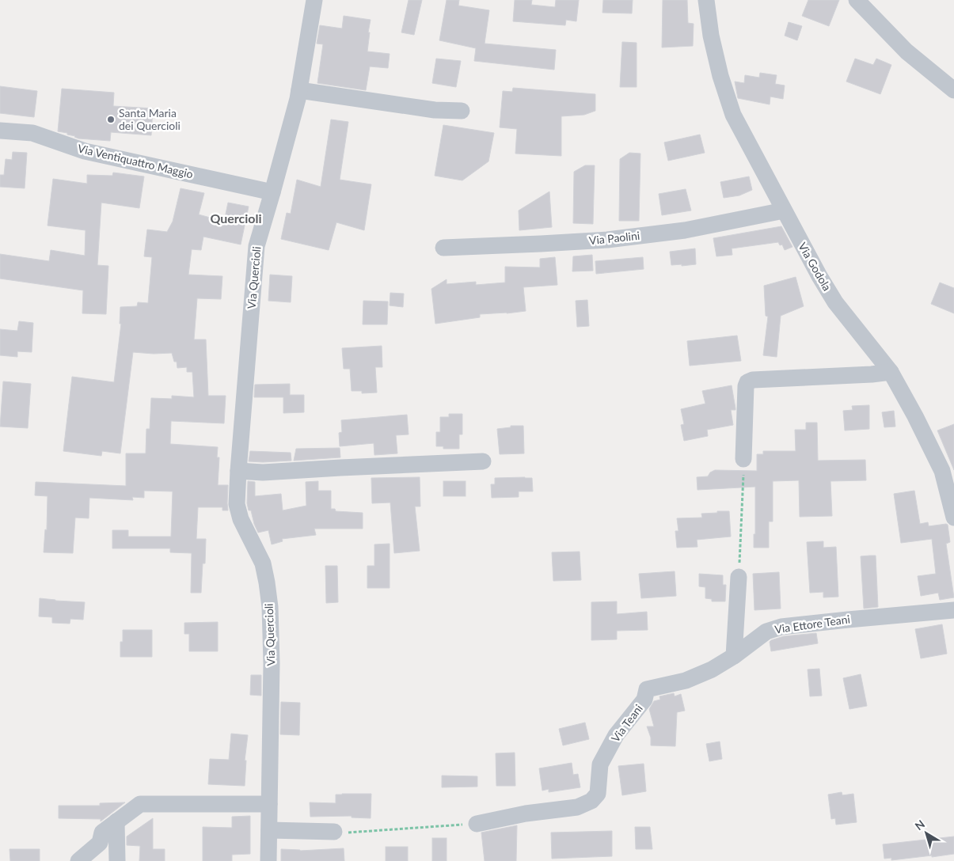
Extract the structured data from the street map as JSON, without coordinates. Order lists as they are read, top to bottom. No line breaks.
{"streets":{"street":["Via Ventiquattro Maggio","Via Paolini","Via Godola","Via Quercioli","Via Ettore Teani","Via Teani"]},"crossings":[["Via Ventiquattro Maggio","Via Quercioli"],["Via Paolini","Via Godola"],["Via Ettore Teani","Via Teani"]],"districts":["Quercioli"],"places":["Santa Maria dei Quercioli"],"north":"top left"}
